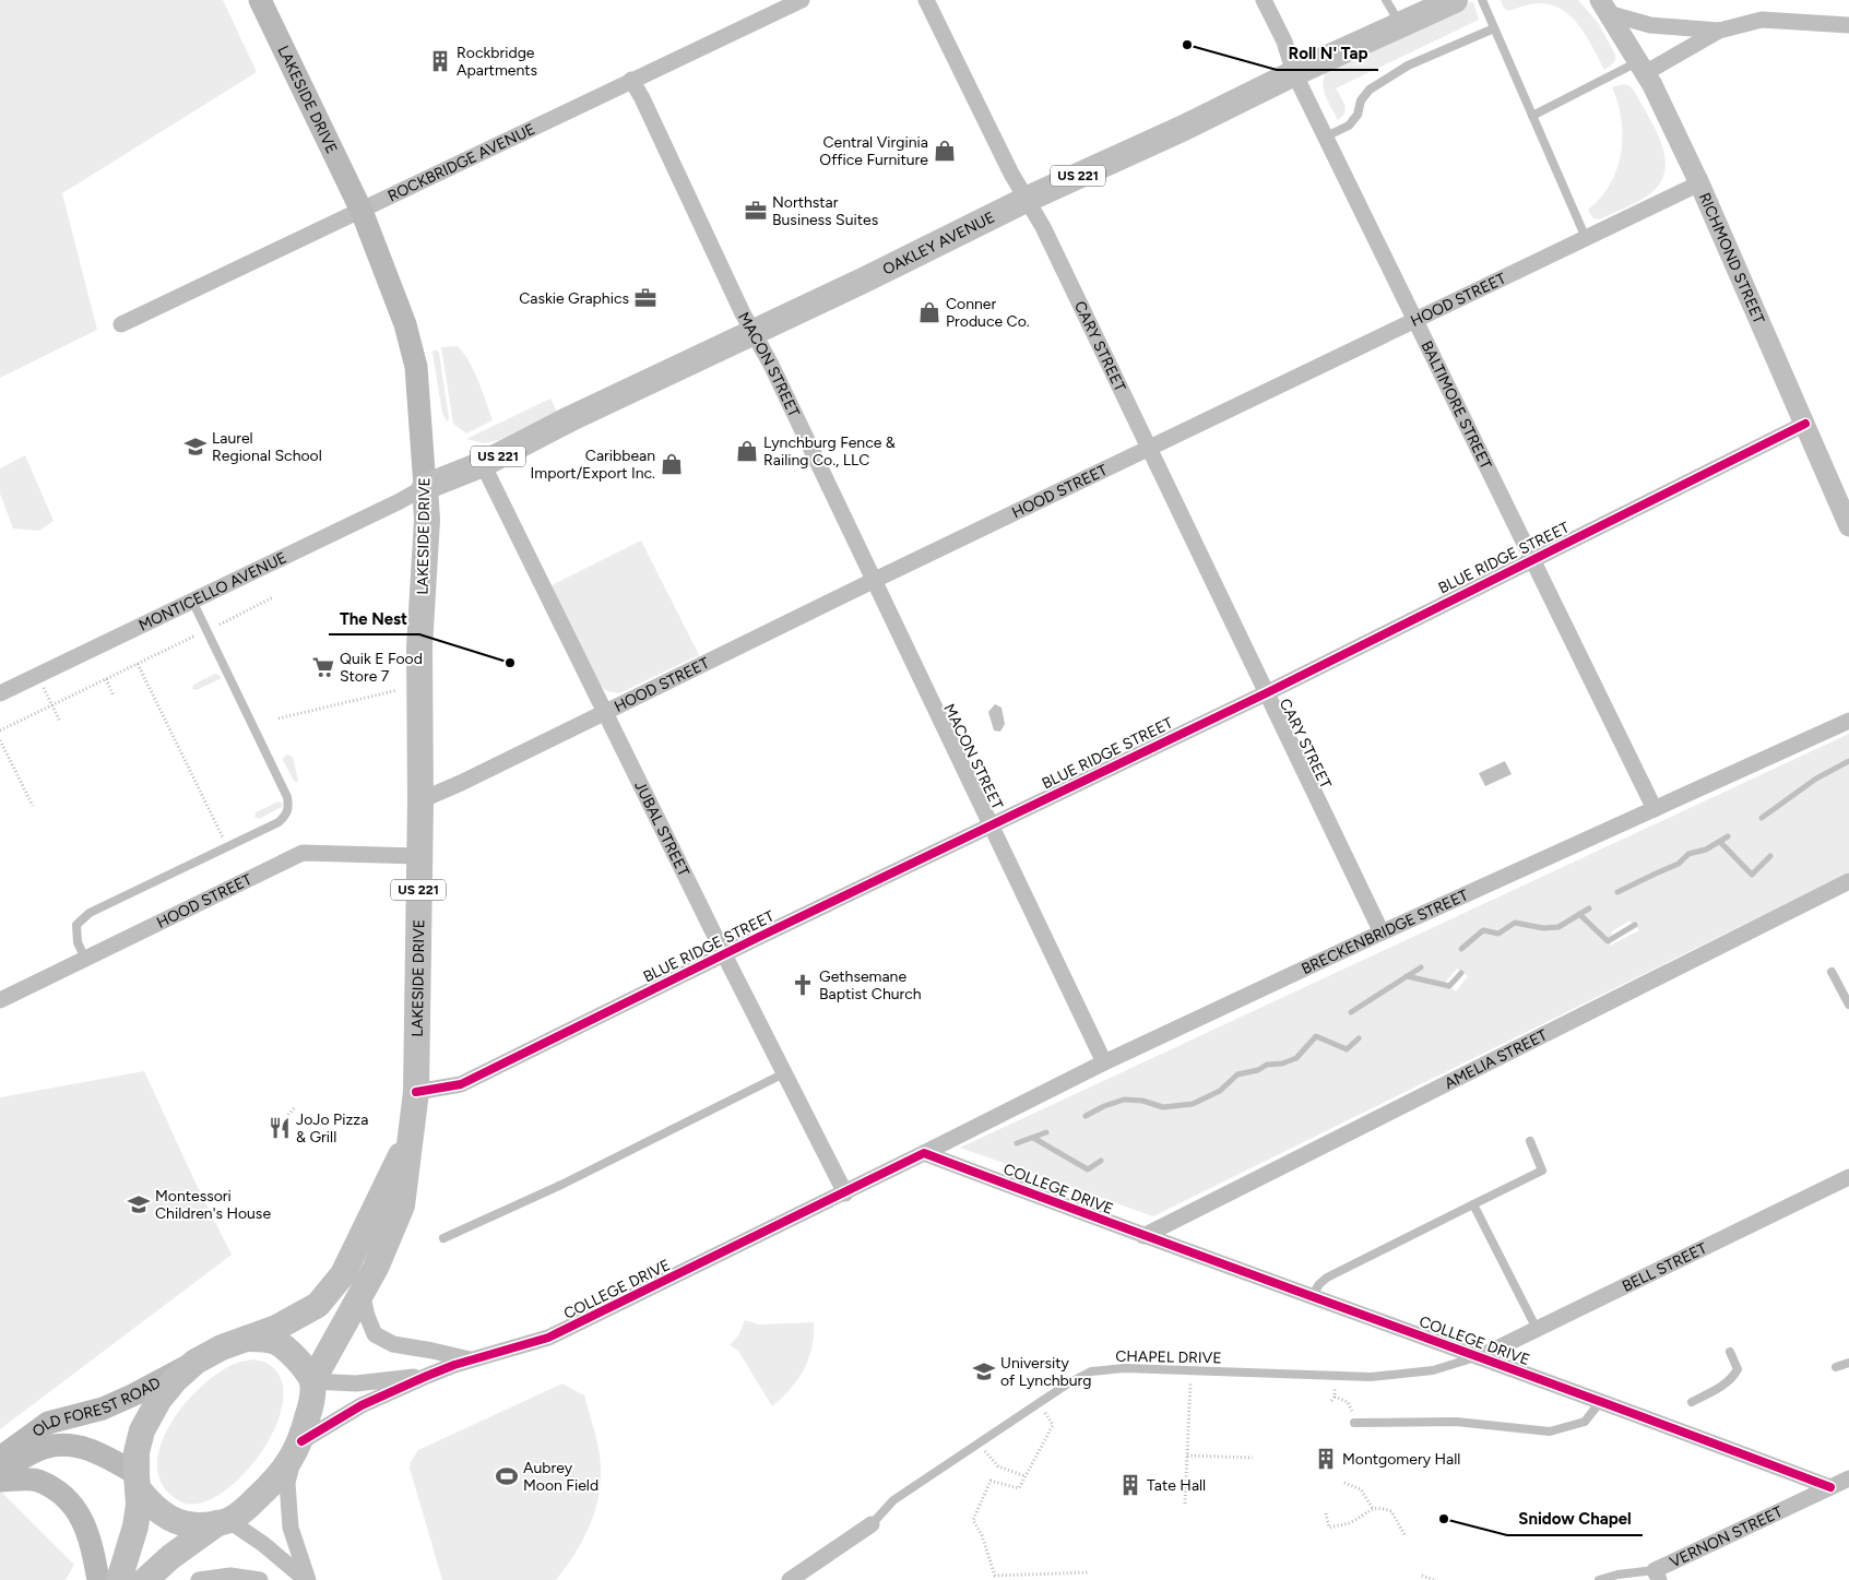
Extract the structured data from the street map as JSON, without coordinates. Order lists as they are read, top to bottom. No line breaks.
{"streets":{"main road":["LAKESIDE DRIVE","US 221","OAKLEY AVENUE","OLD FOREST ROAD"],"street":["ROCKBRIDGE AVENUE","RICHMOND STREET","HOOD STREET","CARY STREET","MACON STREET","BALTIMORE STREET","BLUE RIDGE STREET","MONTICELLO AVENUE","JUBAL STREET","BRECKENBRIDGE STREET","AMELIA STREET","COLLEGE DRIVE","BELL STREET","VERNON STREET"],"lane":["CHAPEL DRIVE"]},"crossings":[["LAKESIDE DRIVE","ROCKBRIDGE AVENUE"],["LAKESIDE DRIVE","OAKLEY AVENUE"],["LAKESIDE DRIVE","HOOD STREET"],["LAKESIDE DRIVE","BLUE RIDGE STREET"],["LAKESIDE DRIVE","MONTICELLO AVENUE"],["LAKESIDE DRIVE","COLLEGE DRIVE"],["LAKESIDE DRIVE","OLD FOREST ROAD"],["ROCKBRIDGE AVENUE","MACON STREET"],["OAKLEY AVENUE","CARY STREET"],["OAKLEY AVENUE","MACON STREET"],["OAKLEY AVENUE","BALTIMORE STREET"],["OAKLEY AVENUE","MONTICELLO AVENUE"],["OAKLEY AVENUE","JUBAL STREET"],["RICHMOND STREET","HOOD STREET"],["RICHMOND STREET","BLUE RIDGE STREET"],["HOOD STREET","CARY STREET"],["HOOD STREET","MACON STREET"],["HOOD STREET","BALTIMORE STREET"],["HOOD STREET","JUBAL STREET"],["CARY STREET","BLUE RIDGE STREET"],["CARY STREET","BRECKENBRIDGE STREET"],["MACON STREET","BLUE RIDGE STREET"],["MACON STREET","BRECKENBRIDGE STREET"],["BALTIMORE STREET","BLUE RIDGE STREET"],["BALTIMORE STREET","BRECKENBRIDGE STREET"],["BLUE RIDGE STREET","JUBAL STREET"],["JUBAL STREET","COLLEGE DRIVE"],["BRECKENBRIDGE STREET","COLLEGE DRIVE"],["AMELIA STREET","COLLEGE DRIVE"],["COLLEGE DRIVE","BELL STREET"],["COLLEGE DRIVE","CHAPEL DRIVE"],["COLLEGE DRIVE","OLD FOREST ROAD"],["COLLEGE DRIVE","VERNON STREET"],["BELL STREET","CHAPEL DRIVE"]],"places":{"other":["Roll N' Tap","The Nest","Snidow Chapel"],"building":["Rockbridge Apartments","Montgomery Hall","Tate Hall"],"shop":["Central Virginia Office Furniture","Conner Produce Co.","Lynchburg Fence & Railing Co., LLC","Caribbean Import/Export Inc."],"office":["Northstar Business Suites","Caskie Graphics"],"school or university":["Laurel Regional School","Montessori Children's House","University of Lynchburg"],"supermarket":["Quik E Food Store 7"],"church":["Gethsemane Baptist Church"],"restaurant":["JoJo Pizza & Grill"],"sports":["Aubrey Moon Field"]}}
